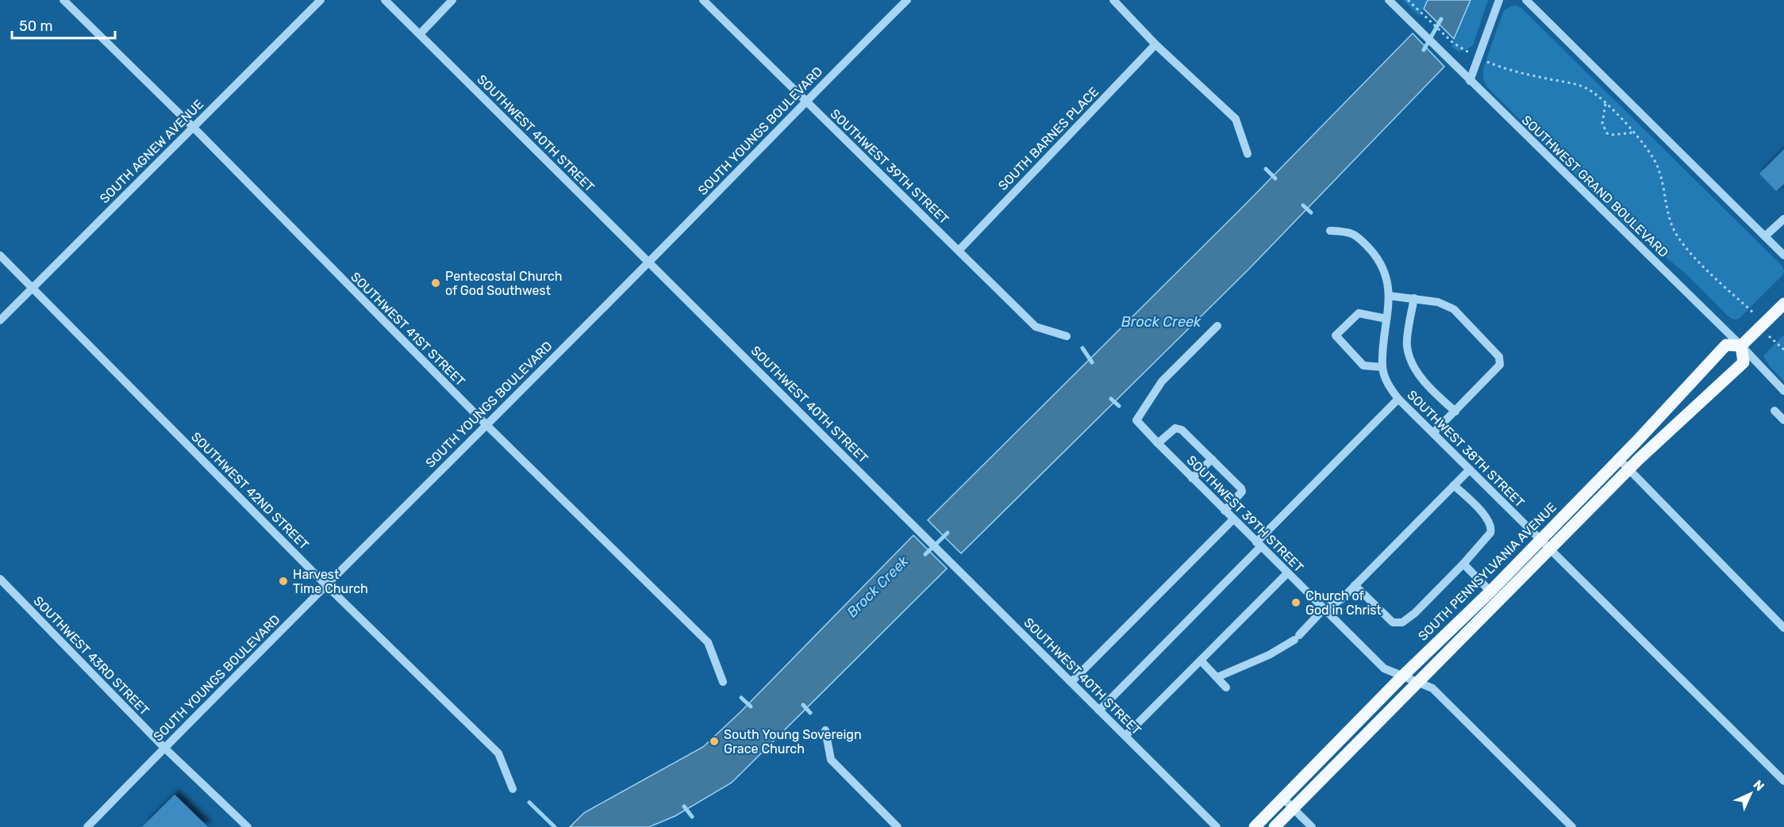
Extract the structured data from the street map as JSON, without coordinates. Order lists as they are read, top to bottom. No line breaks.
{"streets":{"main road":["SOUTH PENNSYLVANIA AVENUE"],"street":["SOUTH YOUNGS BOULEVARD","SOUTHWEST 40TH STREET","SOUTH BARNES PLACE","SOUTH AGNEW AVENUE","SOUTHWEST 39TH STREET","SOUTHWEST GRAND BOULEVARD","SOUTHWEST 41ST STREET","SOUTHWEST 38TH STREET","SOUTHWEST 42ND STREET","SOUTHWEST 43RD STREET"]},"crossings":[["SOUTH YOUNGS BOULEVARD","SOUTHWEST 40TH STREET"],["SOUTH YOUNGS BOULEVARD","SOUTHWEST 39TH STREET"],["SOUTH YOUNGS BOULEVARD","SOUTHWEST 41ST STREET"],["SOUTH YOUNGS BOULEVARD","SOUTHWEST 42ND STREET"],["SOUTH YOUNGS BOULEVARD","SOUTHWEST 43RD STREET"],["SOUTH BARNES PLACE","SOUTHWEST 39TH STREET"],["SOUTH AGNEW AVENUE","SOUTHWEST 41ST STREET"],["SOUTH AGNEW AVENUE","SOUTHWEST 42ND STREET"],["SOUTHWEST 39TH STREET","SOUTH PENNSYLVANIA AVENUE"],["SOUTHWEST GRAND BOULEVARD","SOUTH PENNSYLVANIA AVENUE"],["SOUTHWEST 38TH STREET","SOUTH PENNSYLVANIA AVENUE"]],"water":["Brock Creek"],"places":["Pentecostal Church of God Southwest","Harvest Time Church","Church of God in Christ","South Young Sovereign Grace Church"],"scale_bar":"50 m","north":"top right"}
